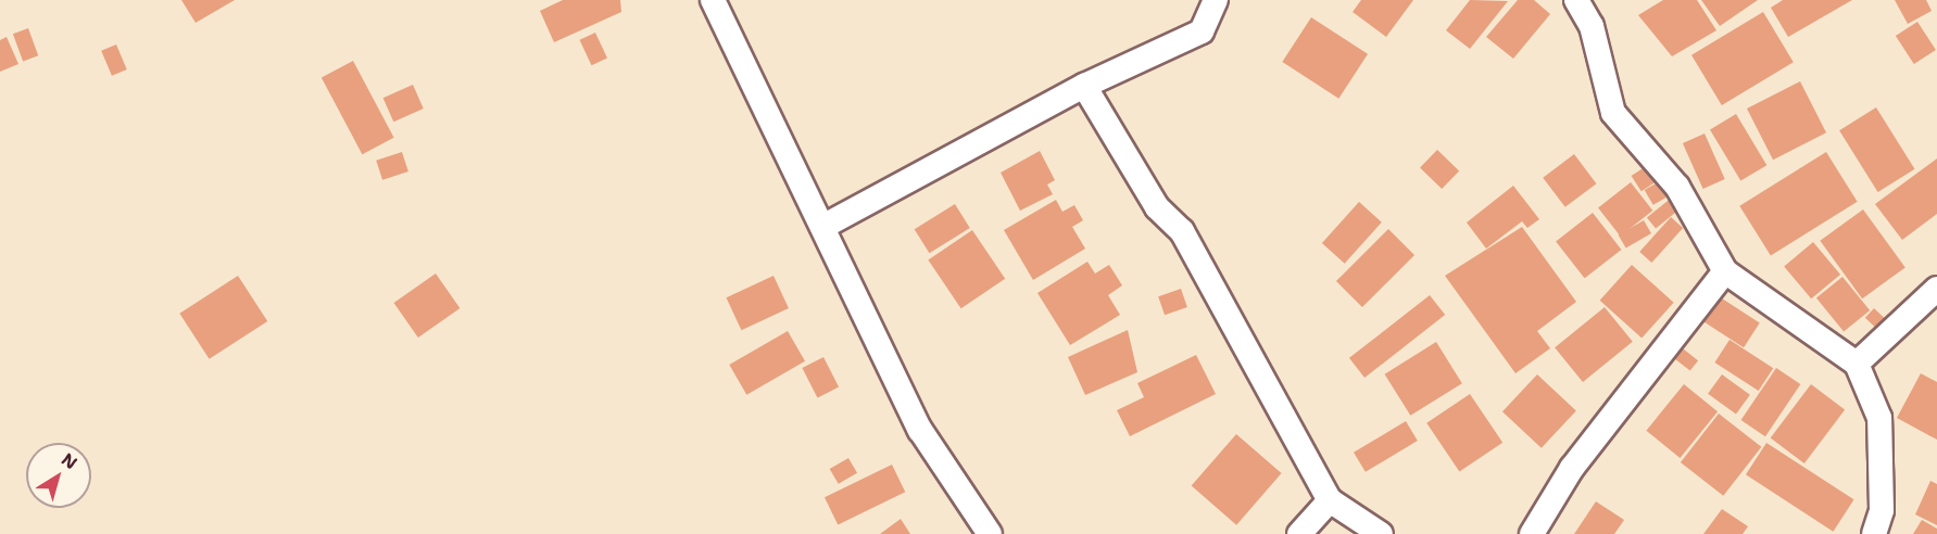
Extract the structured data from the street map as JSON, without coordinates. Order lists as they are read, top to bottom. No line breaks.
{"north":"top right"}
